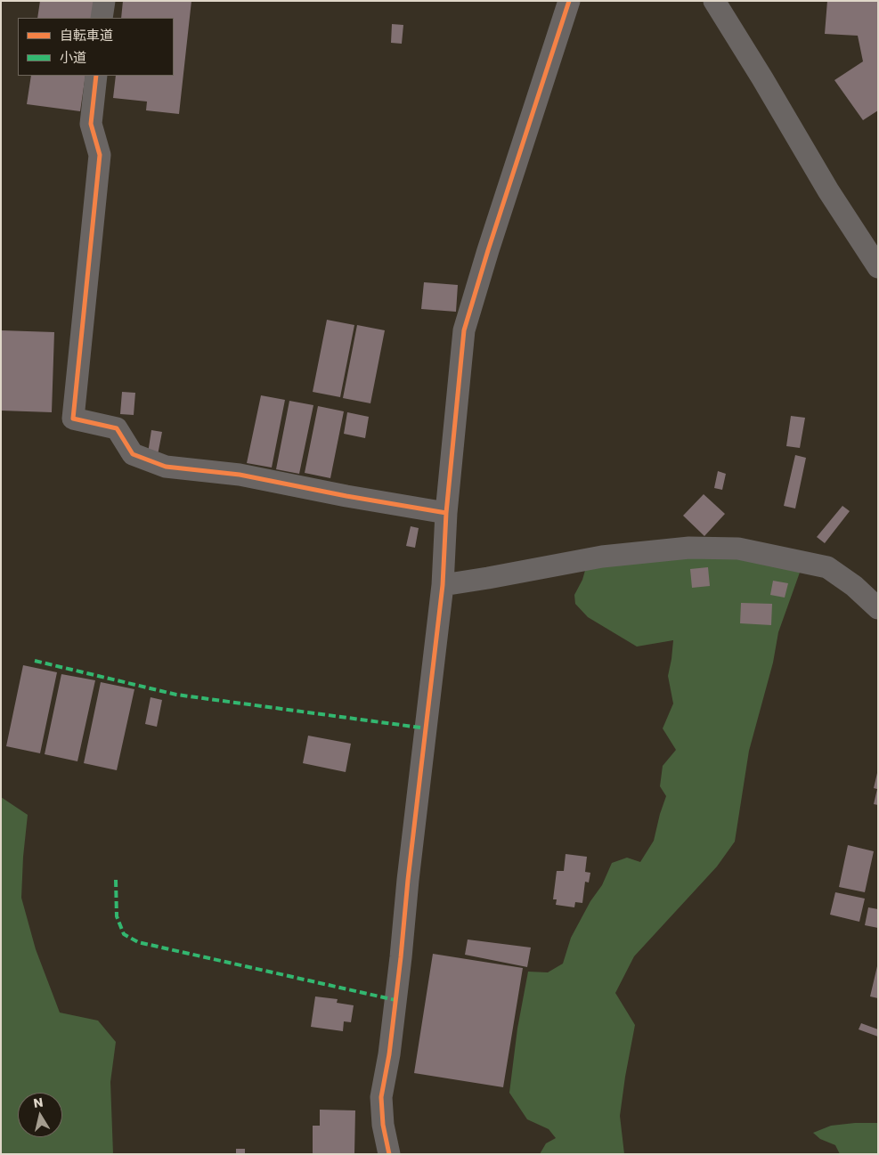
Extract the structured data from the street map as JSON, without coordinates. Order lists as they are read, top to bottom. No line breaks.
{"legend":["自転車道","小道"],"north":"top"}
